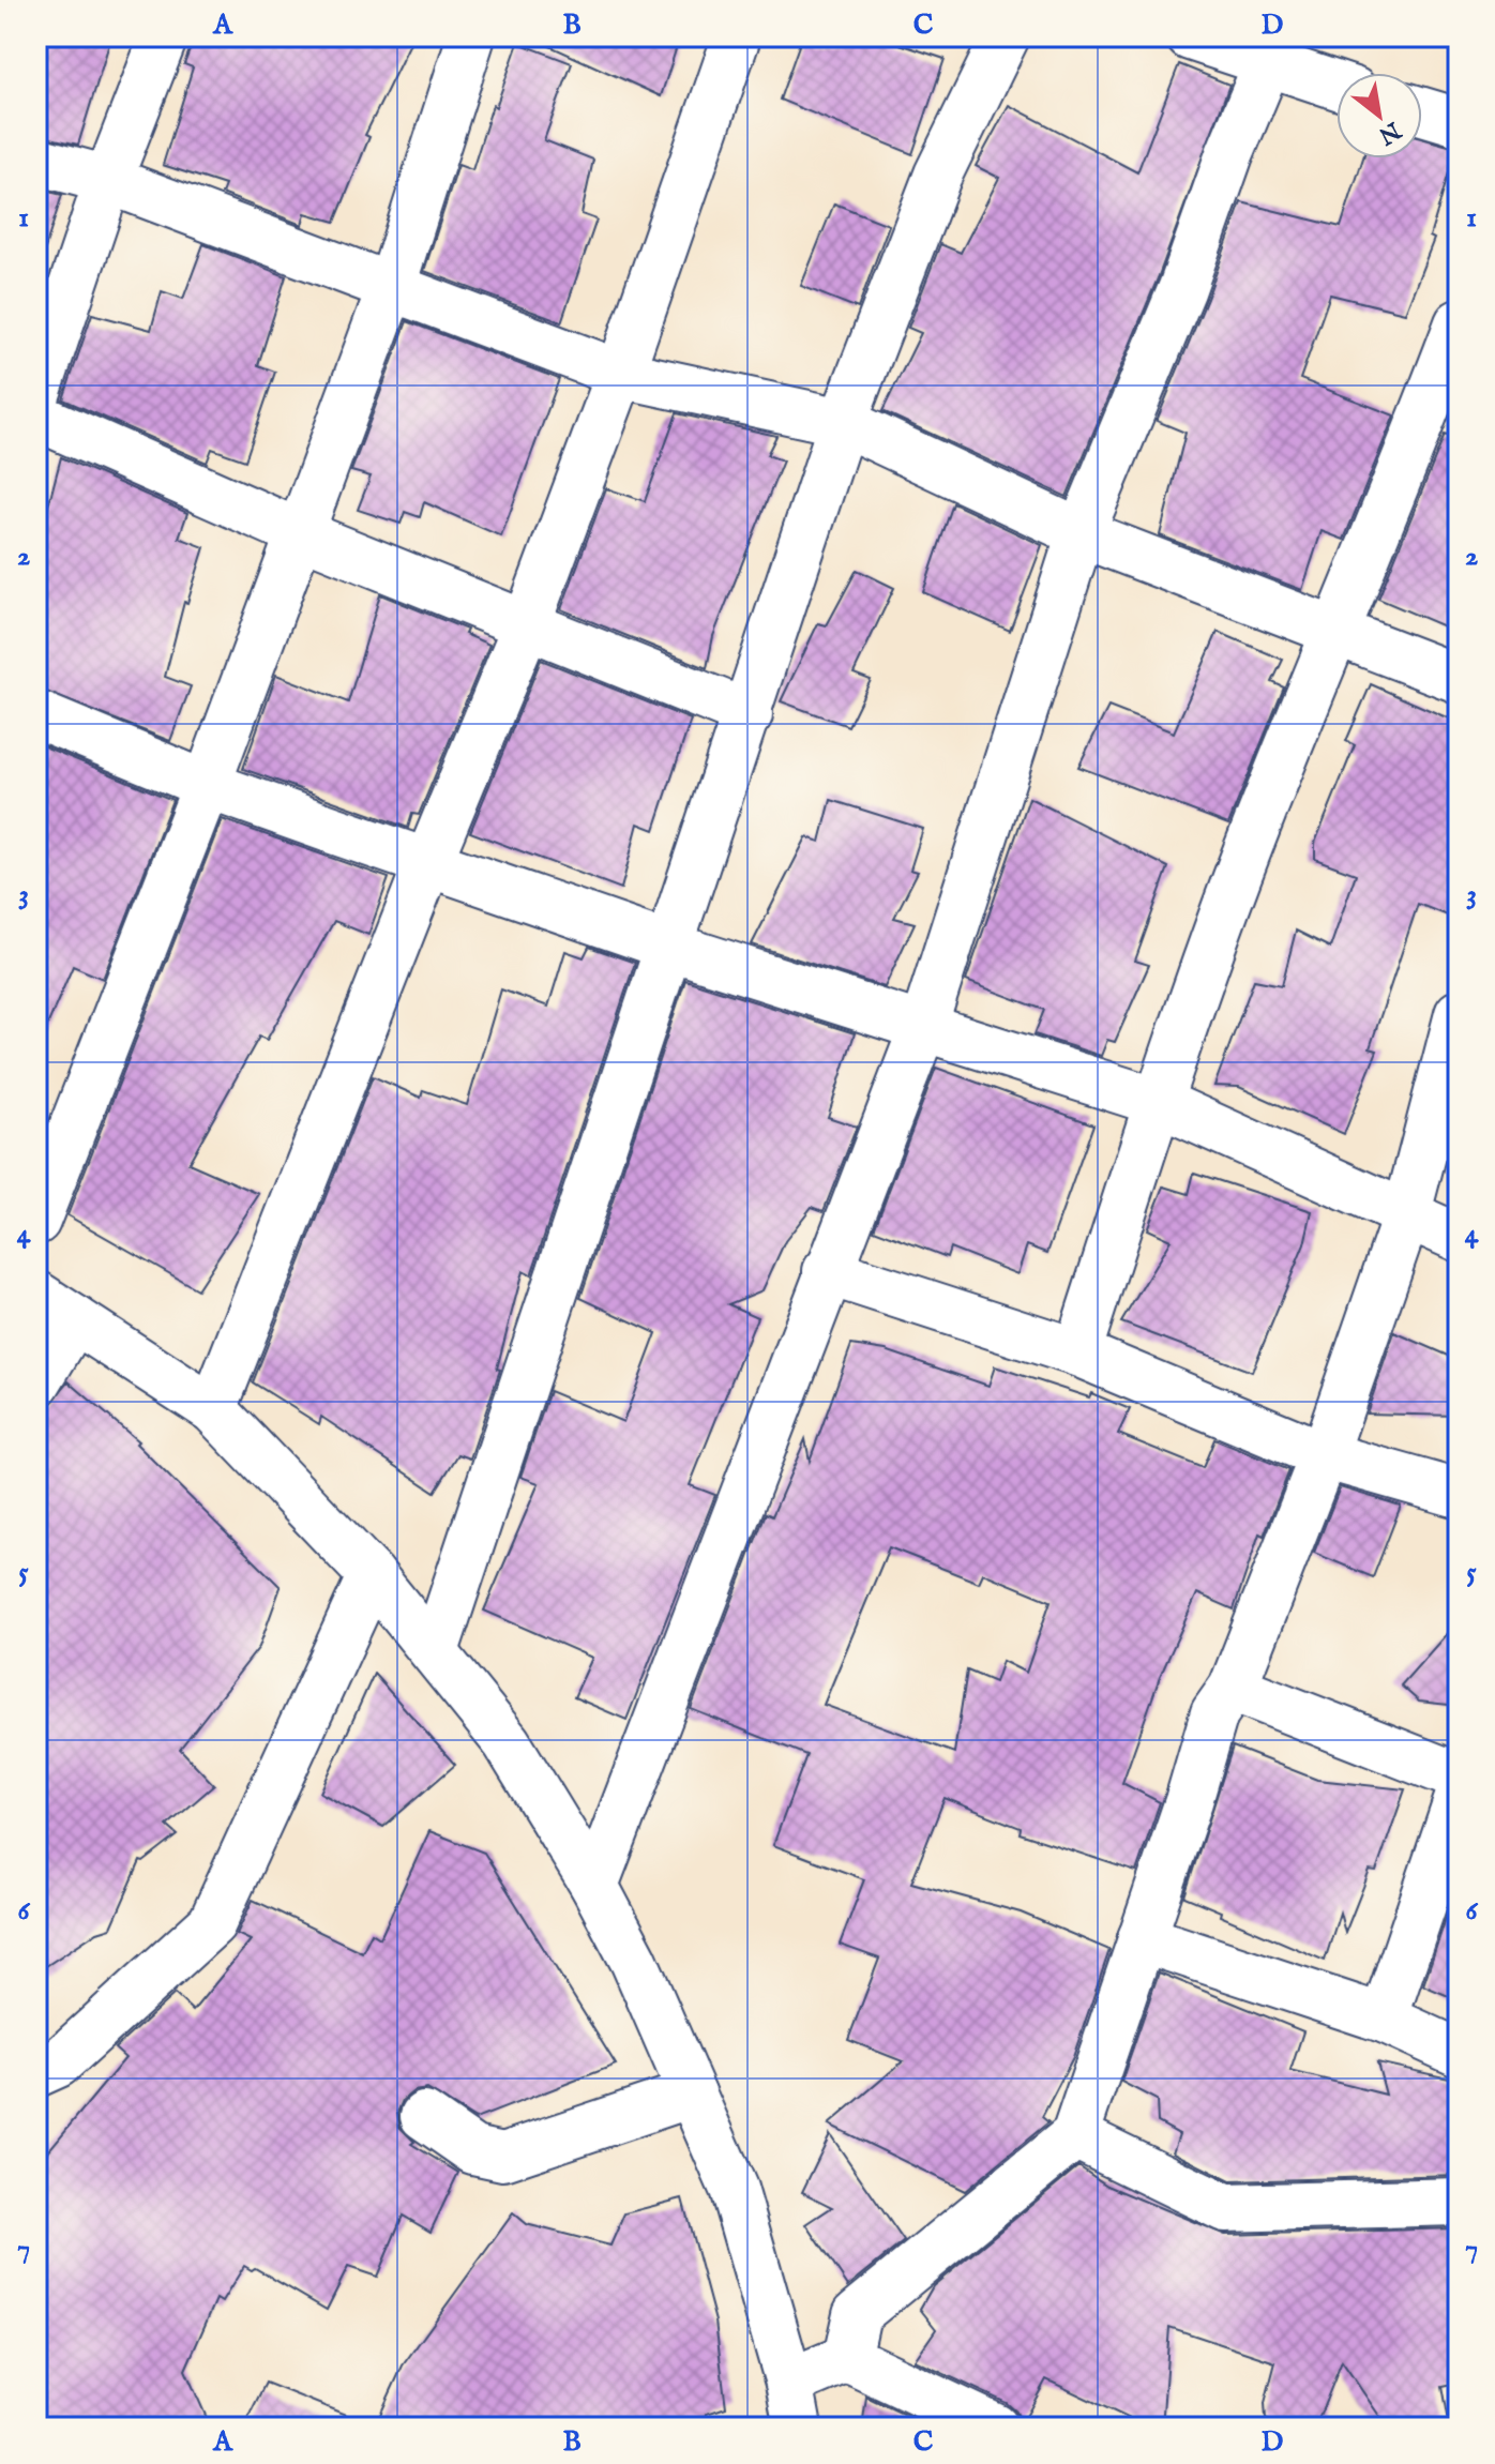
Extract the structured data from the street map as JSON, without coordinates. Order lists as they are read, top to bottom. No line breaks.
{"north":"bottom right","grid":{"columns":["A","B","C","D"],"rows":["1","2","3","4","5","6","7"]}}
